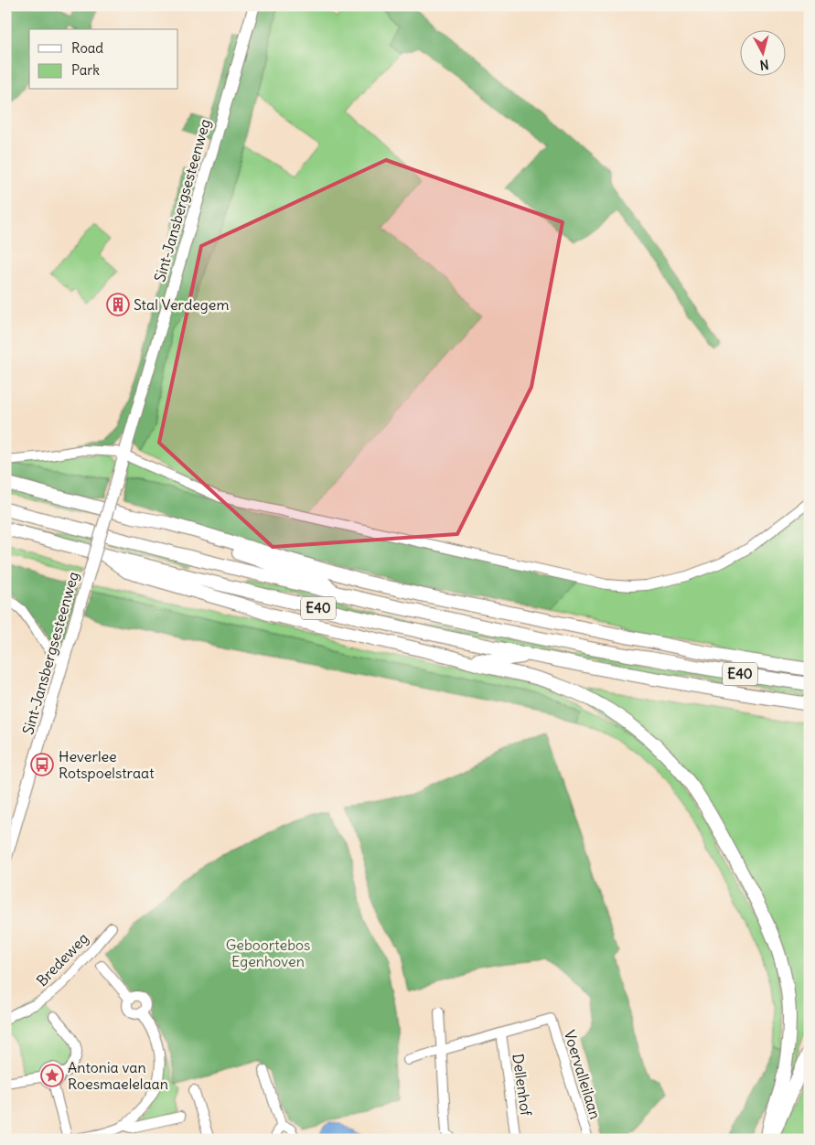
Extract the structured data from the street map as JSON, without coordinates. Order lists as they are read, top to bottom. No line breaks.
{"streets":{"highway":["E40"],"main road":["Sint-Jansbergsesteenweg"],"street":["Bredeweg","Voervalleilaan","Dellenhof"]},"crossings":[["Voervalleilaan","Dellenhof"]],"parks":["Geboortebos Egenhoven"],"places":{"building":["Stal Verdegem"],"bus stop":["Heverlee Rotspoelstraat"],"place":["Antonia van Roesmaelelaan"]},"legend":["Road","Park"],"north":"bottom"}
